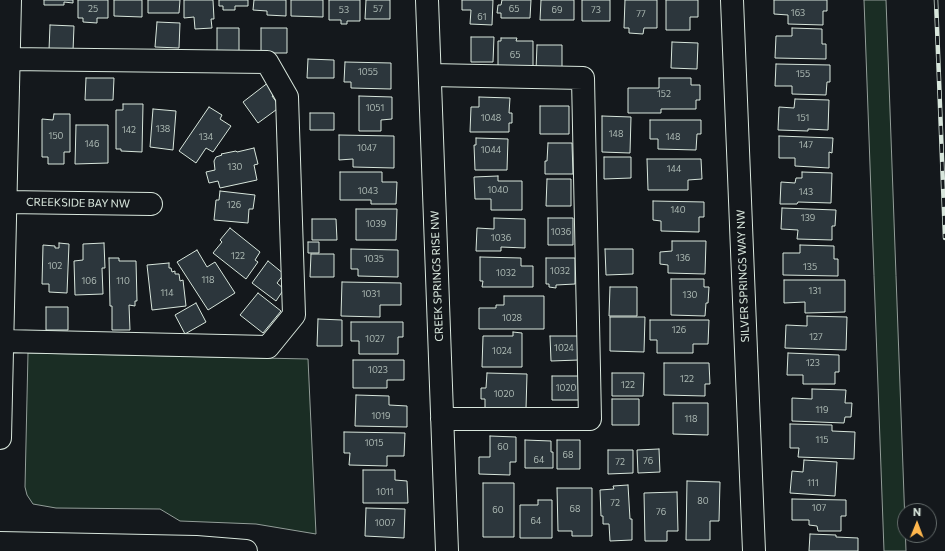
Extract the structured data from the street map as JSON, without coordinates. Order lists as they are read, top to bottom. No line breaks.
{"streets":{"street":["CREEKSIDE BAY NW","CREEK SPRINGS RISE NW","SILVER SPRINGS WAY NW"]},"house_numbers":["25","57","65","53","69","73","163","77","61","65","1055","155","152","1051","1048","151","138","142","148","150","134","148","146","147","1047","1044","130","144","1040","1043","143","126","140","139","1039","1036","1036","122","136","1035","102","135","1032","1032","118","106","110","131","114","1031","130","1028","126","127","1027","1024","1024","123","1023","122","122","1020","1020","119","1019","118","115","1015","60","68","64","76","72","111","1011","80","72","107","68","60","76","64","1007"],"north":"top"}
